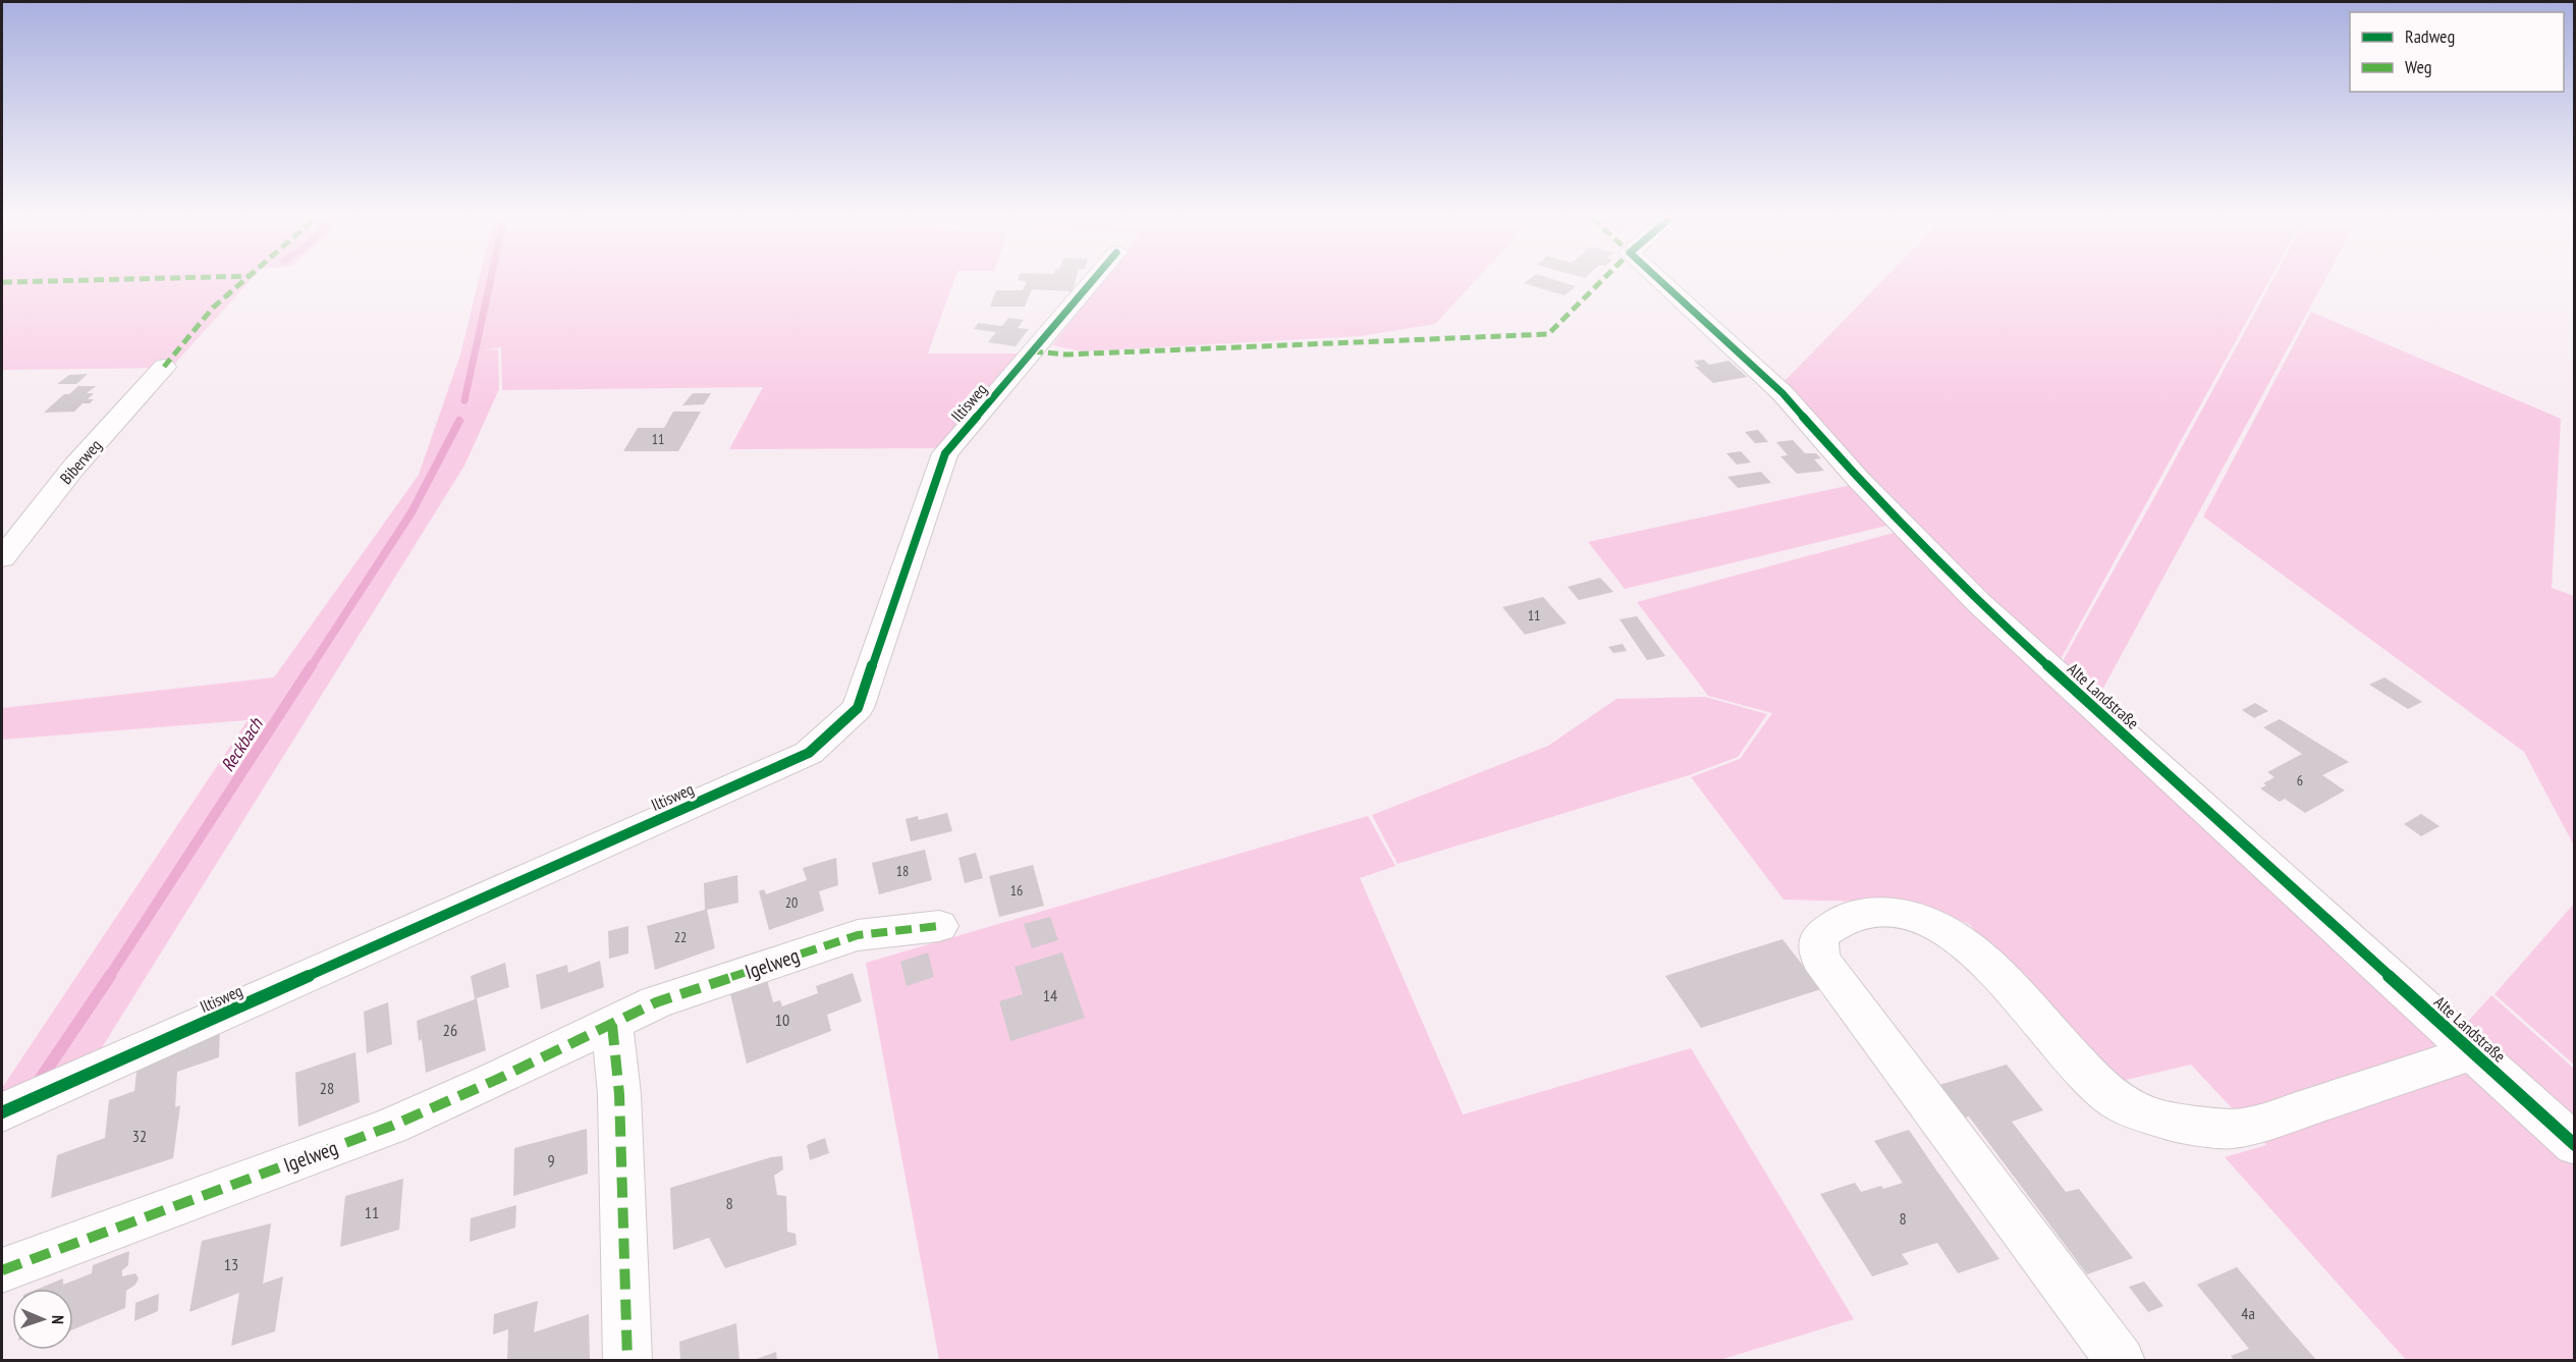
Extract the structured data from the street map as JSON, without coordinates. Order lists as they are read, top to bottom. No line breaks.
{"streets":{"street":["Iltisweg","Biberweg","Alte Landstraße","Igelweg"]},"water":["Reckbach"],"house_numbers":["11","11","6","18","16","20","22","14","10","26","28","32","9","8","11","8","13","4a"],"legend":["Radweg","Weg"],"north":"right"}
